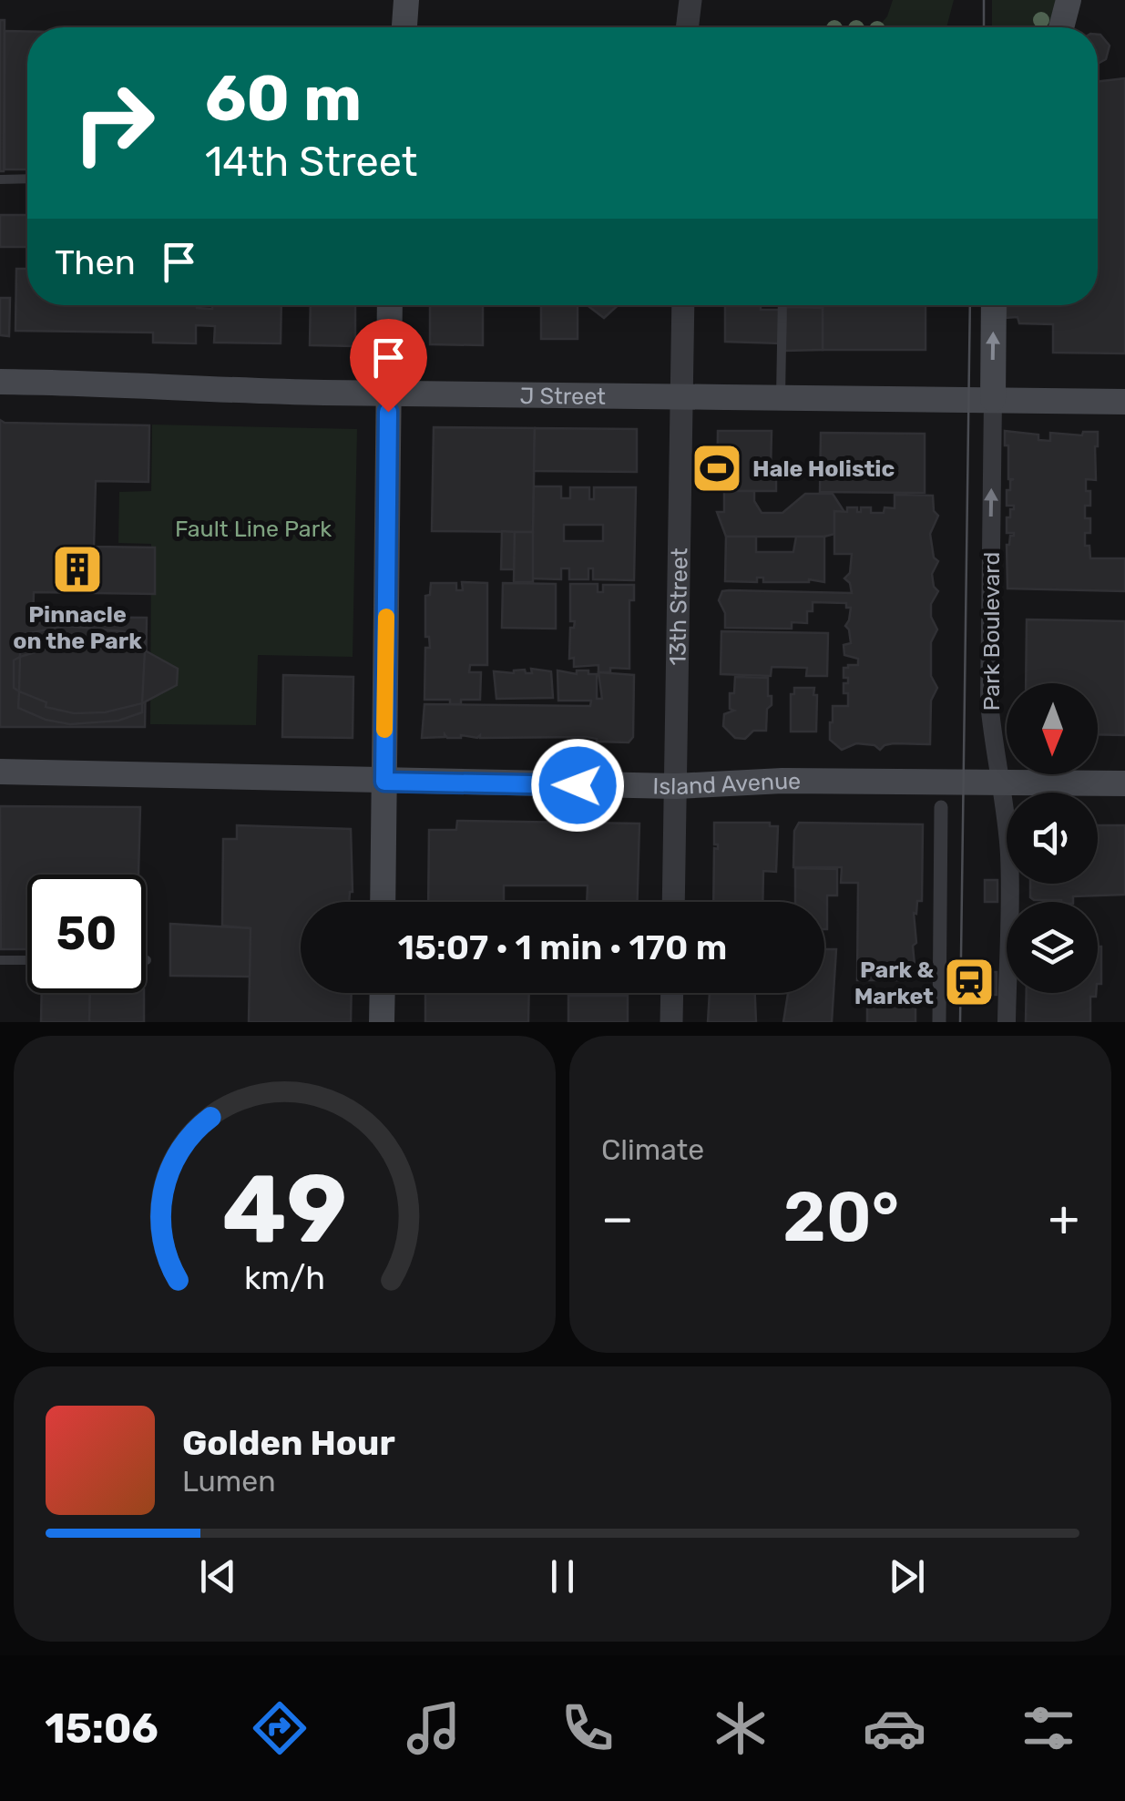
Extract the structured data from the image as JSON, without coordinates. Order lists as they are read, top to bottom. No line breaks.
{"streets":{"main road":["J Street","Park Boulevard","Island Avenue"],"street":["13th Street"]},"crossings":[["J Street","13th Street"],["J Street","Park Boulevard"],["13th Street","Island Avenue"],["Park Boulevard","Island Avenue"]],"one_way":["Park Boulevard"],"parks":["Fault Line Park"],"places":{"sports":["Hale Holistic"],"building":["Pinnacle on the Park"],"station":["Park & Market"]},"north":"bottom","page":{"turn":["60 m","14th Street"],"then":"Then","limit":"50","trip":"15:07 · 1 min · 170 m","tile":"Climate","heat":["−","20°","+"],"song":["Golden Hour","Lumen"],"tabs":"15:06","gauge":["49","km/h"]}}
